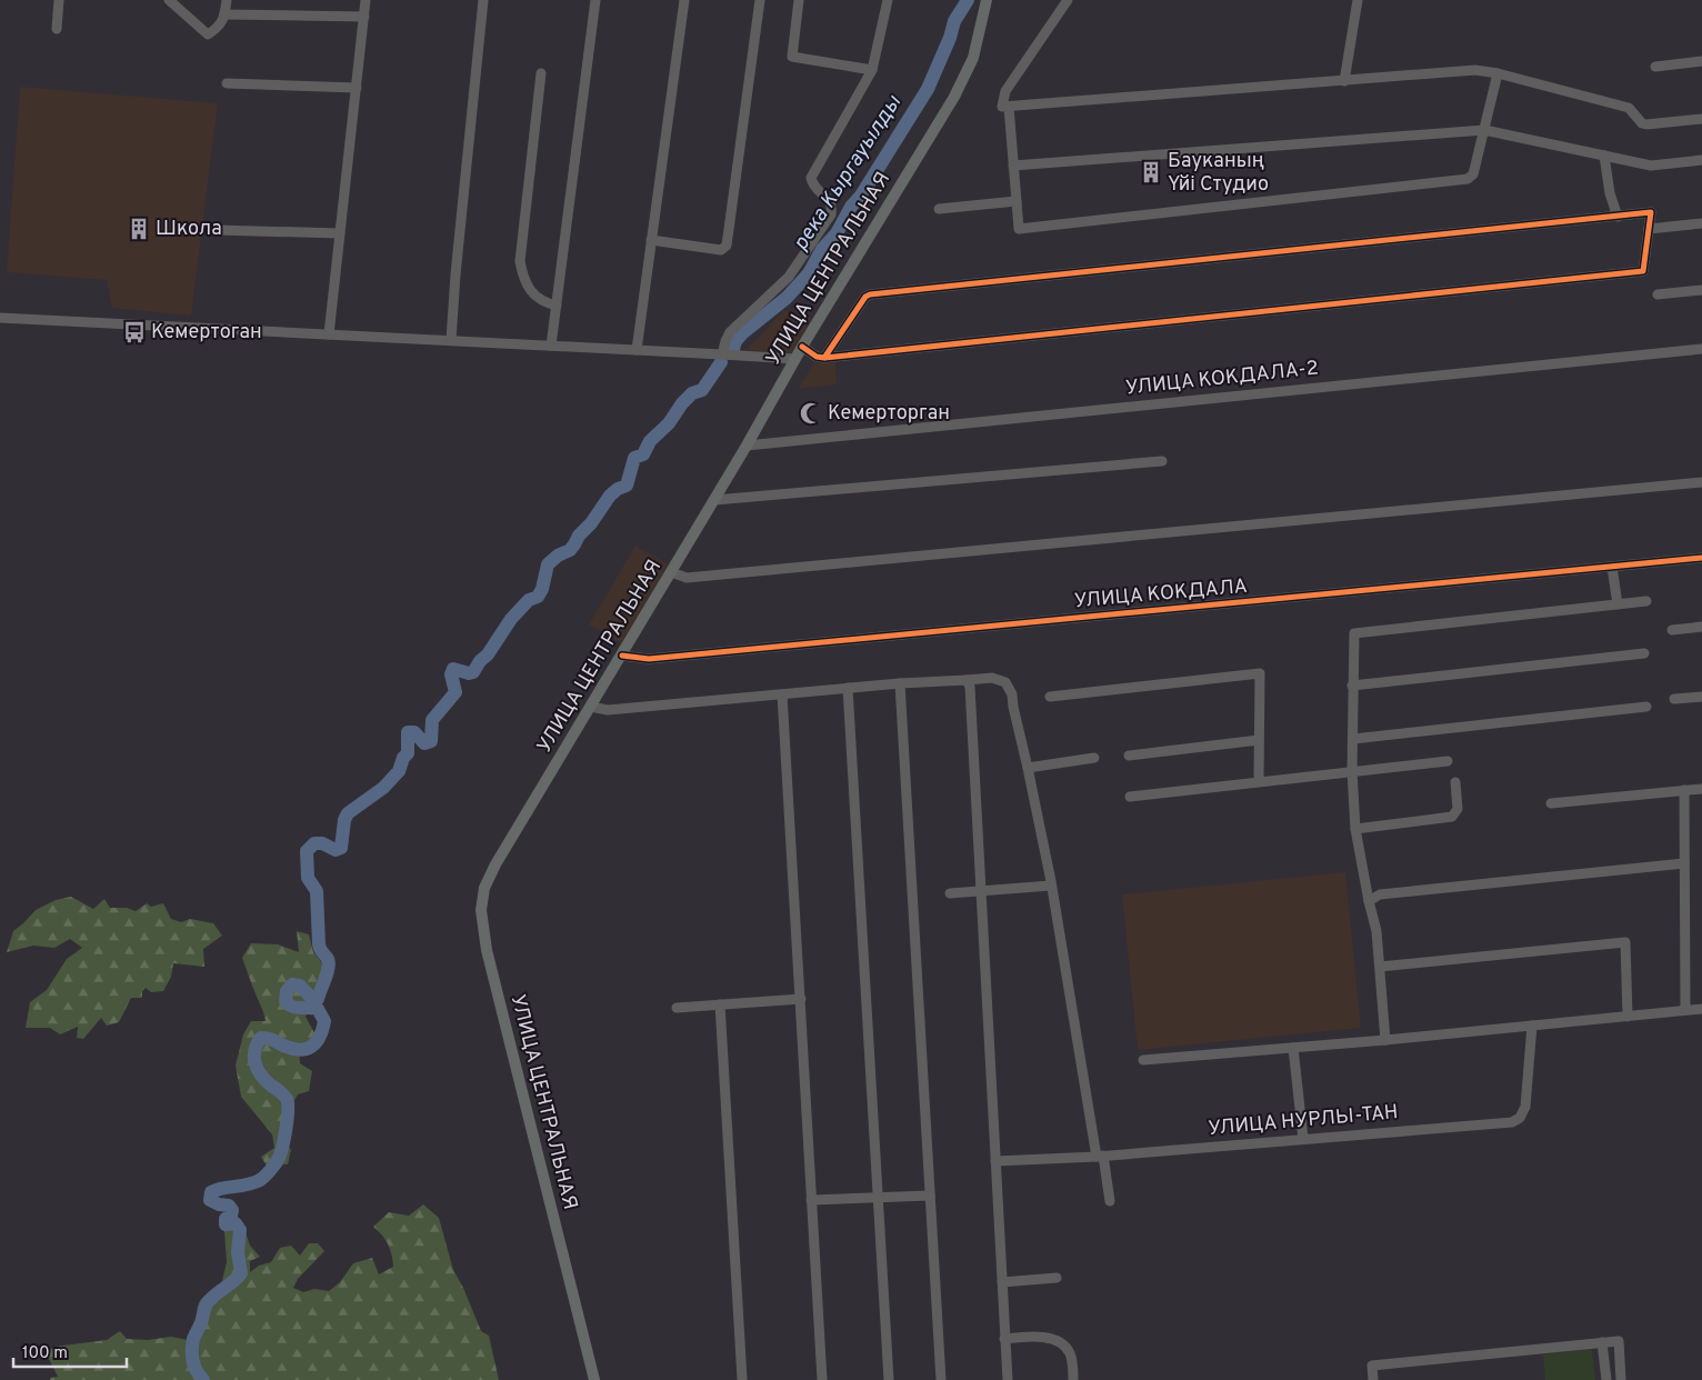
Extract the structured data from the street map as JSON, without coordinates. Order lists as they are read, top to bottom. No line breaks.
{"streets":{"main road":["УЛИЦА ЦЕНТРАЛЬНАЯ"],"street":["УЛИЦА КОКДАЛА-2","УЛИЦА КОКДАЛА","УЛИЦА НУРЛЫ-ТАН"]},"crossings":[["УЛИЦА ЦЕНТРАЛЬНАЯ","УЛИЦА КОКДАЛА-2"],["УЛИЦА ЦЕНТРАЛЬНАЯ","УЛИЦА КОКДАЛА"]],"water":["река Кыргауылды"],"places":{"building":["Бауканың Үйі Студио","Школа"],"bus stop":["Кемертоган"],"mosque":["Кемерторган"]},"scale_bar":"100 m"}
